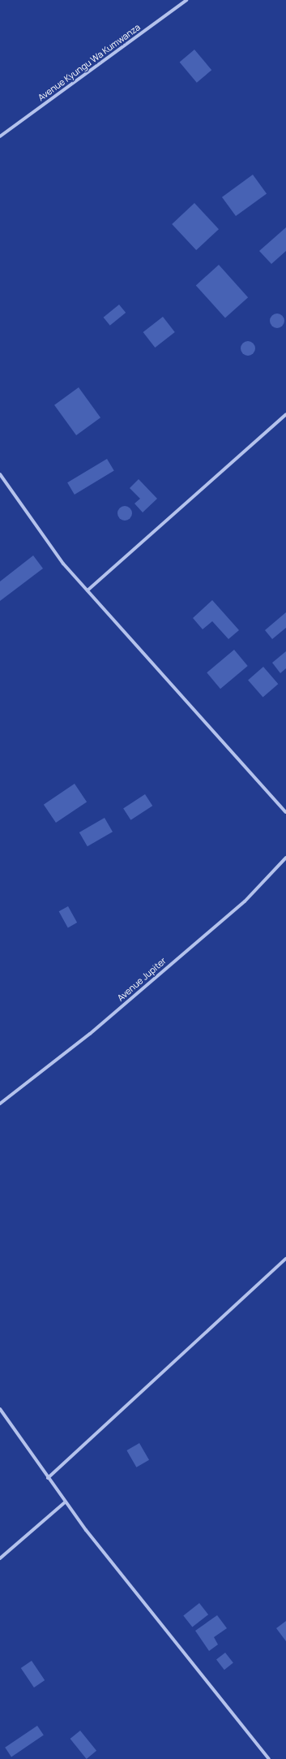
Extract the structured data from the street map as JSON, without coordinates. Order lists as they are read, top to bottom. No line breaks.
{"streets":{"street":["Avenue Kyungu Wa Kumwanza","Avenue Jupiter"]}}
